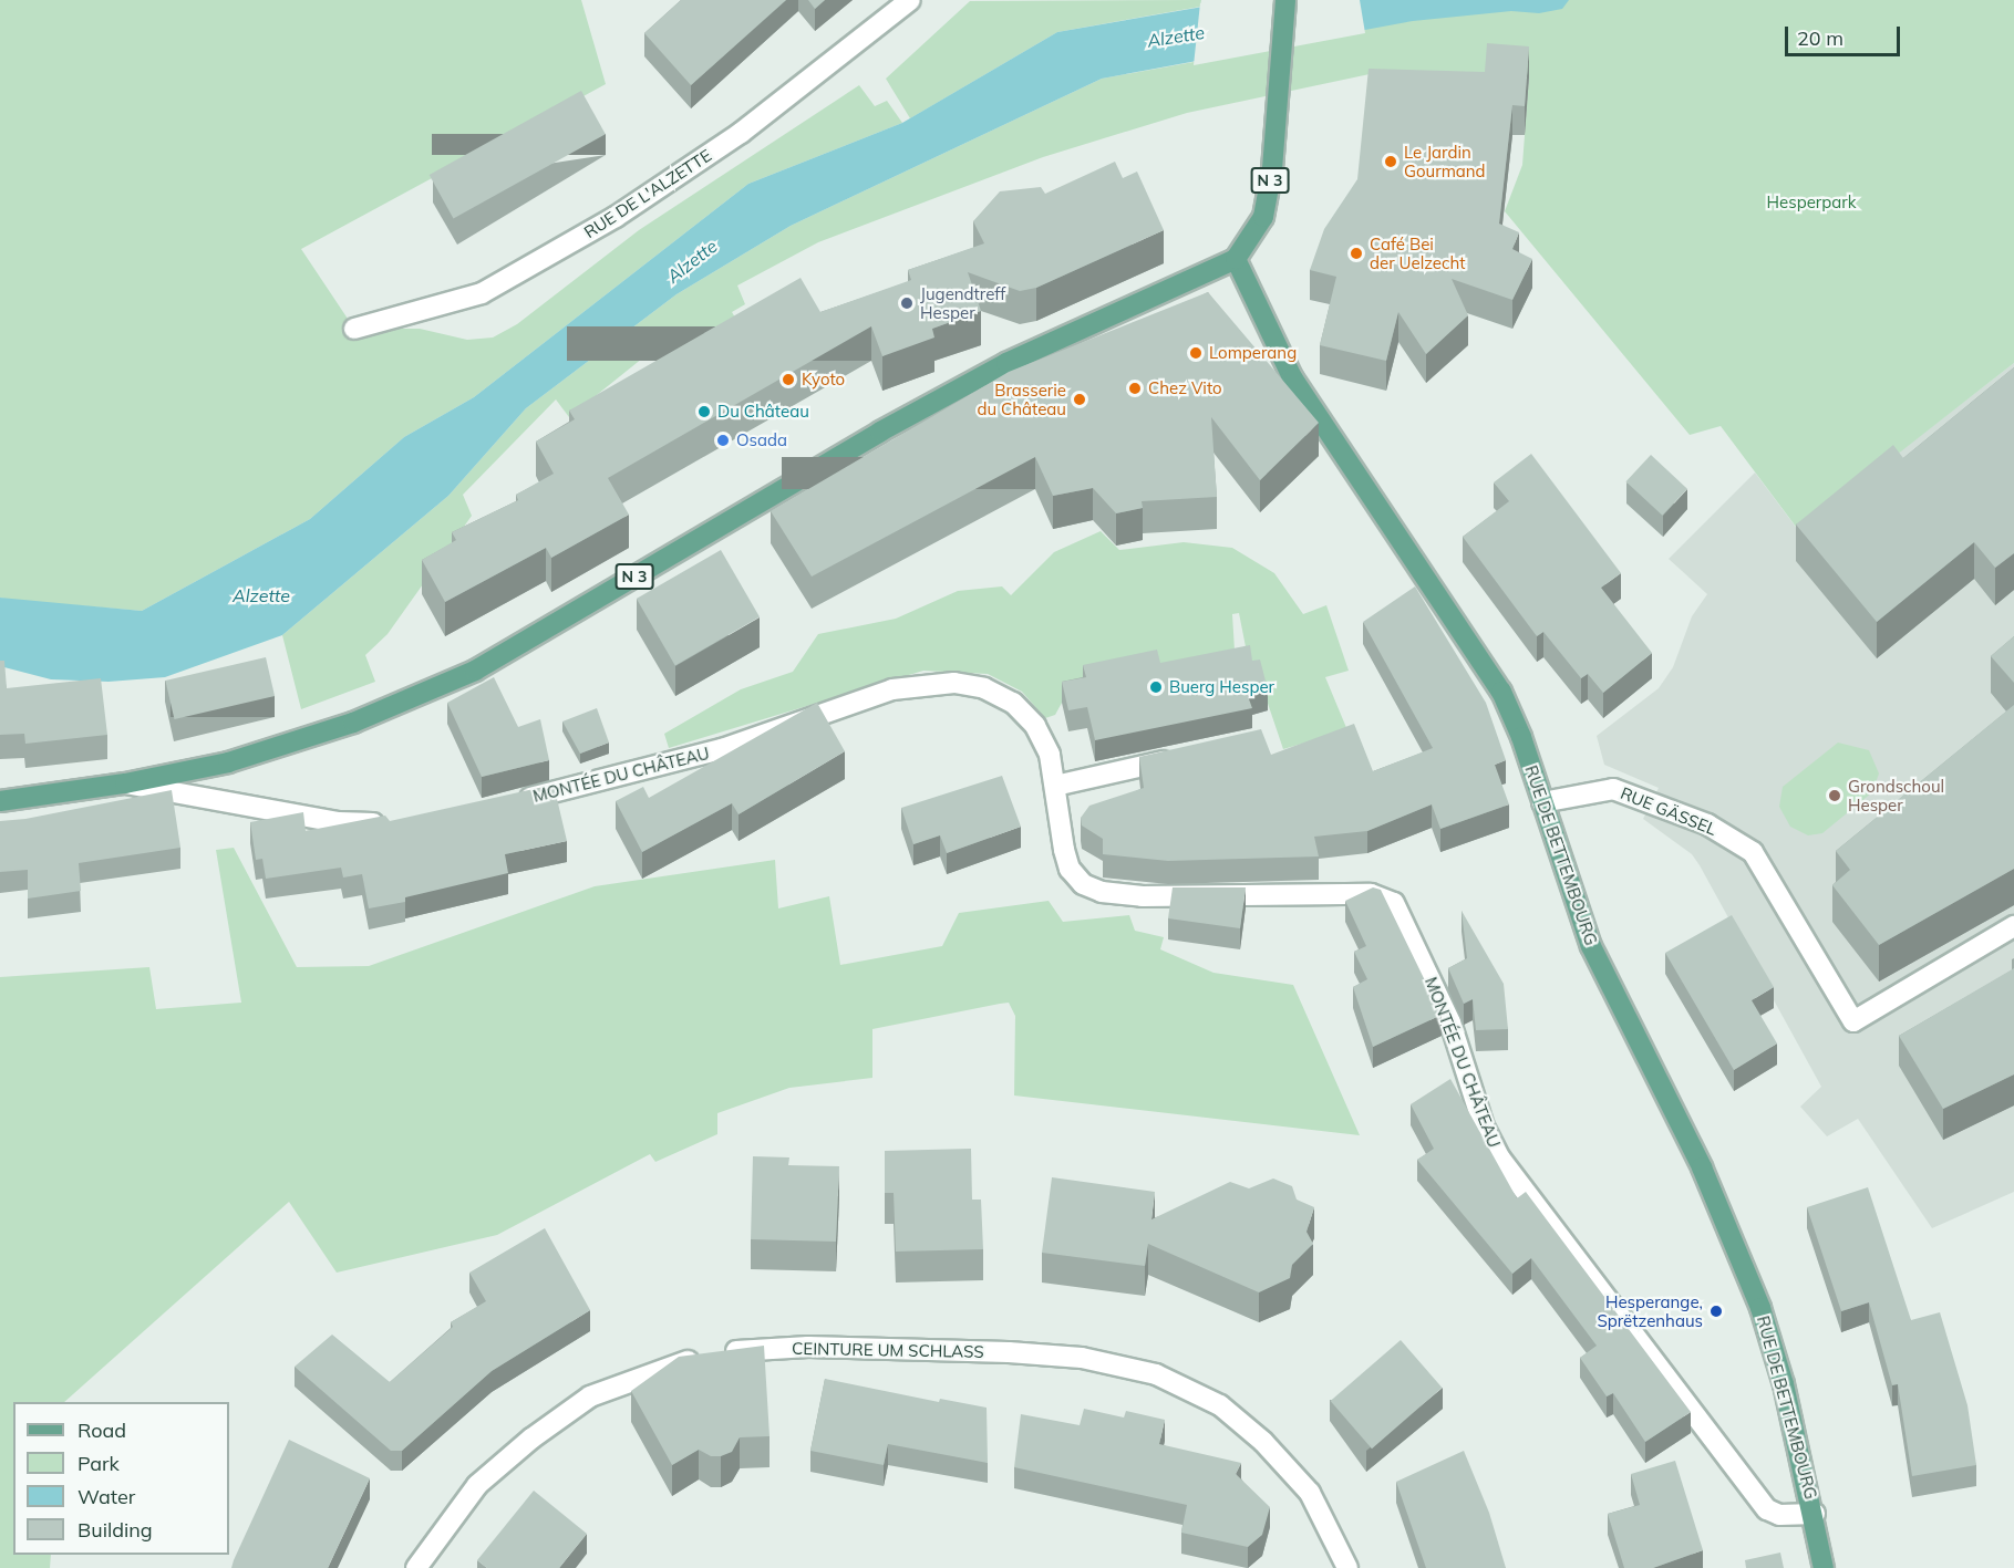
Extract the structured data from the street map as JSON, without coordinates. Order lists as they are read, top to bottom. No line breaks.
{"streets":{"main road":["N 3","RUE DE BETTEMBOURG"],"street":["RUE DE L'ALZETTE","MONTÉE DU CHÂTEAU","RUE GÄSSEL","CEINTURE UM SCHLASS"]},"crossings":[["N 3","RUE DE BETTEMBOURG"],["MONTÉE DU CHÂTEAU","RUE DE BETTEMBOURG"],["RUE GÄSSEL","RUE DE BETTEMBOURG"]],"water":["Alzette"],"parks":["Hesperpark"],"places":["Le Jardin Gourmand","Café Bei der Uelzecht","Jugendtreff Hesper","Lomperang","Kyoto","Chez Vito","Brasserie du Château","Du Château","Osada","Buerg Hesper","Grondschoul Hesper","Hesperange, Sprëtzenhaus"],"legend":["Road","Park","Water","Building"],"scale_bar":"20 m"}
